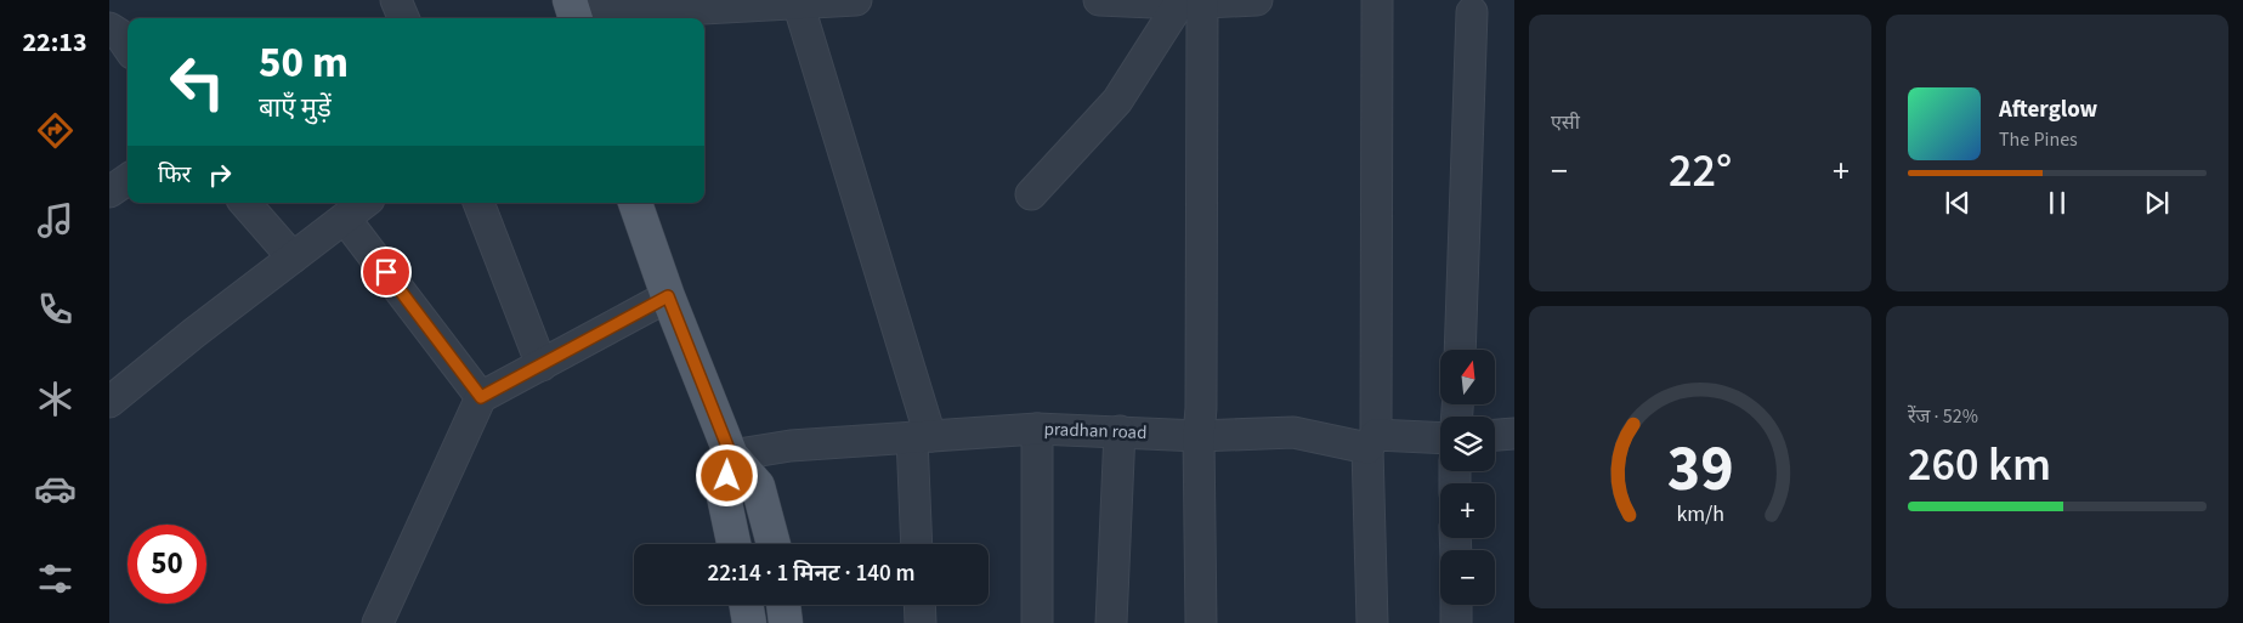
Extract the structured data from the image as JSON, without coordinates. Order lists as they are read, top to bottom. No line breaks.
{"streets":{"street":["pradhan road"]},"north":"top","page":{"tabs":"22:13","tile":["एसी",["रेंज · 52%","260 km"]],"turn":["50 m","बाएँ मुड़ें"],"song":["Afterglow","The Pines"],"then":"फिर","heat":["−","22°","+"],"map_buttons":["+","−"],"limit":"50","trip":"22:14 · 1 मिनट · 140 m","gauge":["39","km/h"]}}
